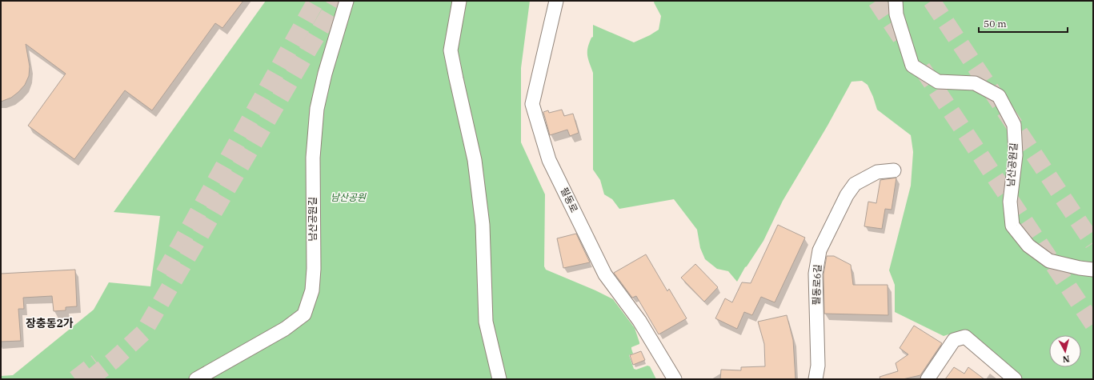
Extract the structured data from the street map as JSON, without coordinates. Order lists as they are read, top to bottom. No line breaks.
{"streets":{"street":["남산공원길","필동로","필동로6길"]},"districts":["장충동2가"],"parks":["남산공원"],"scale_bar":"50 m","north":"bottom"}
